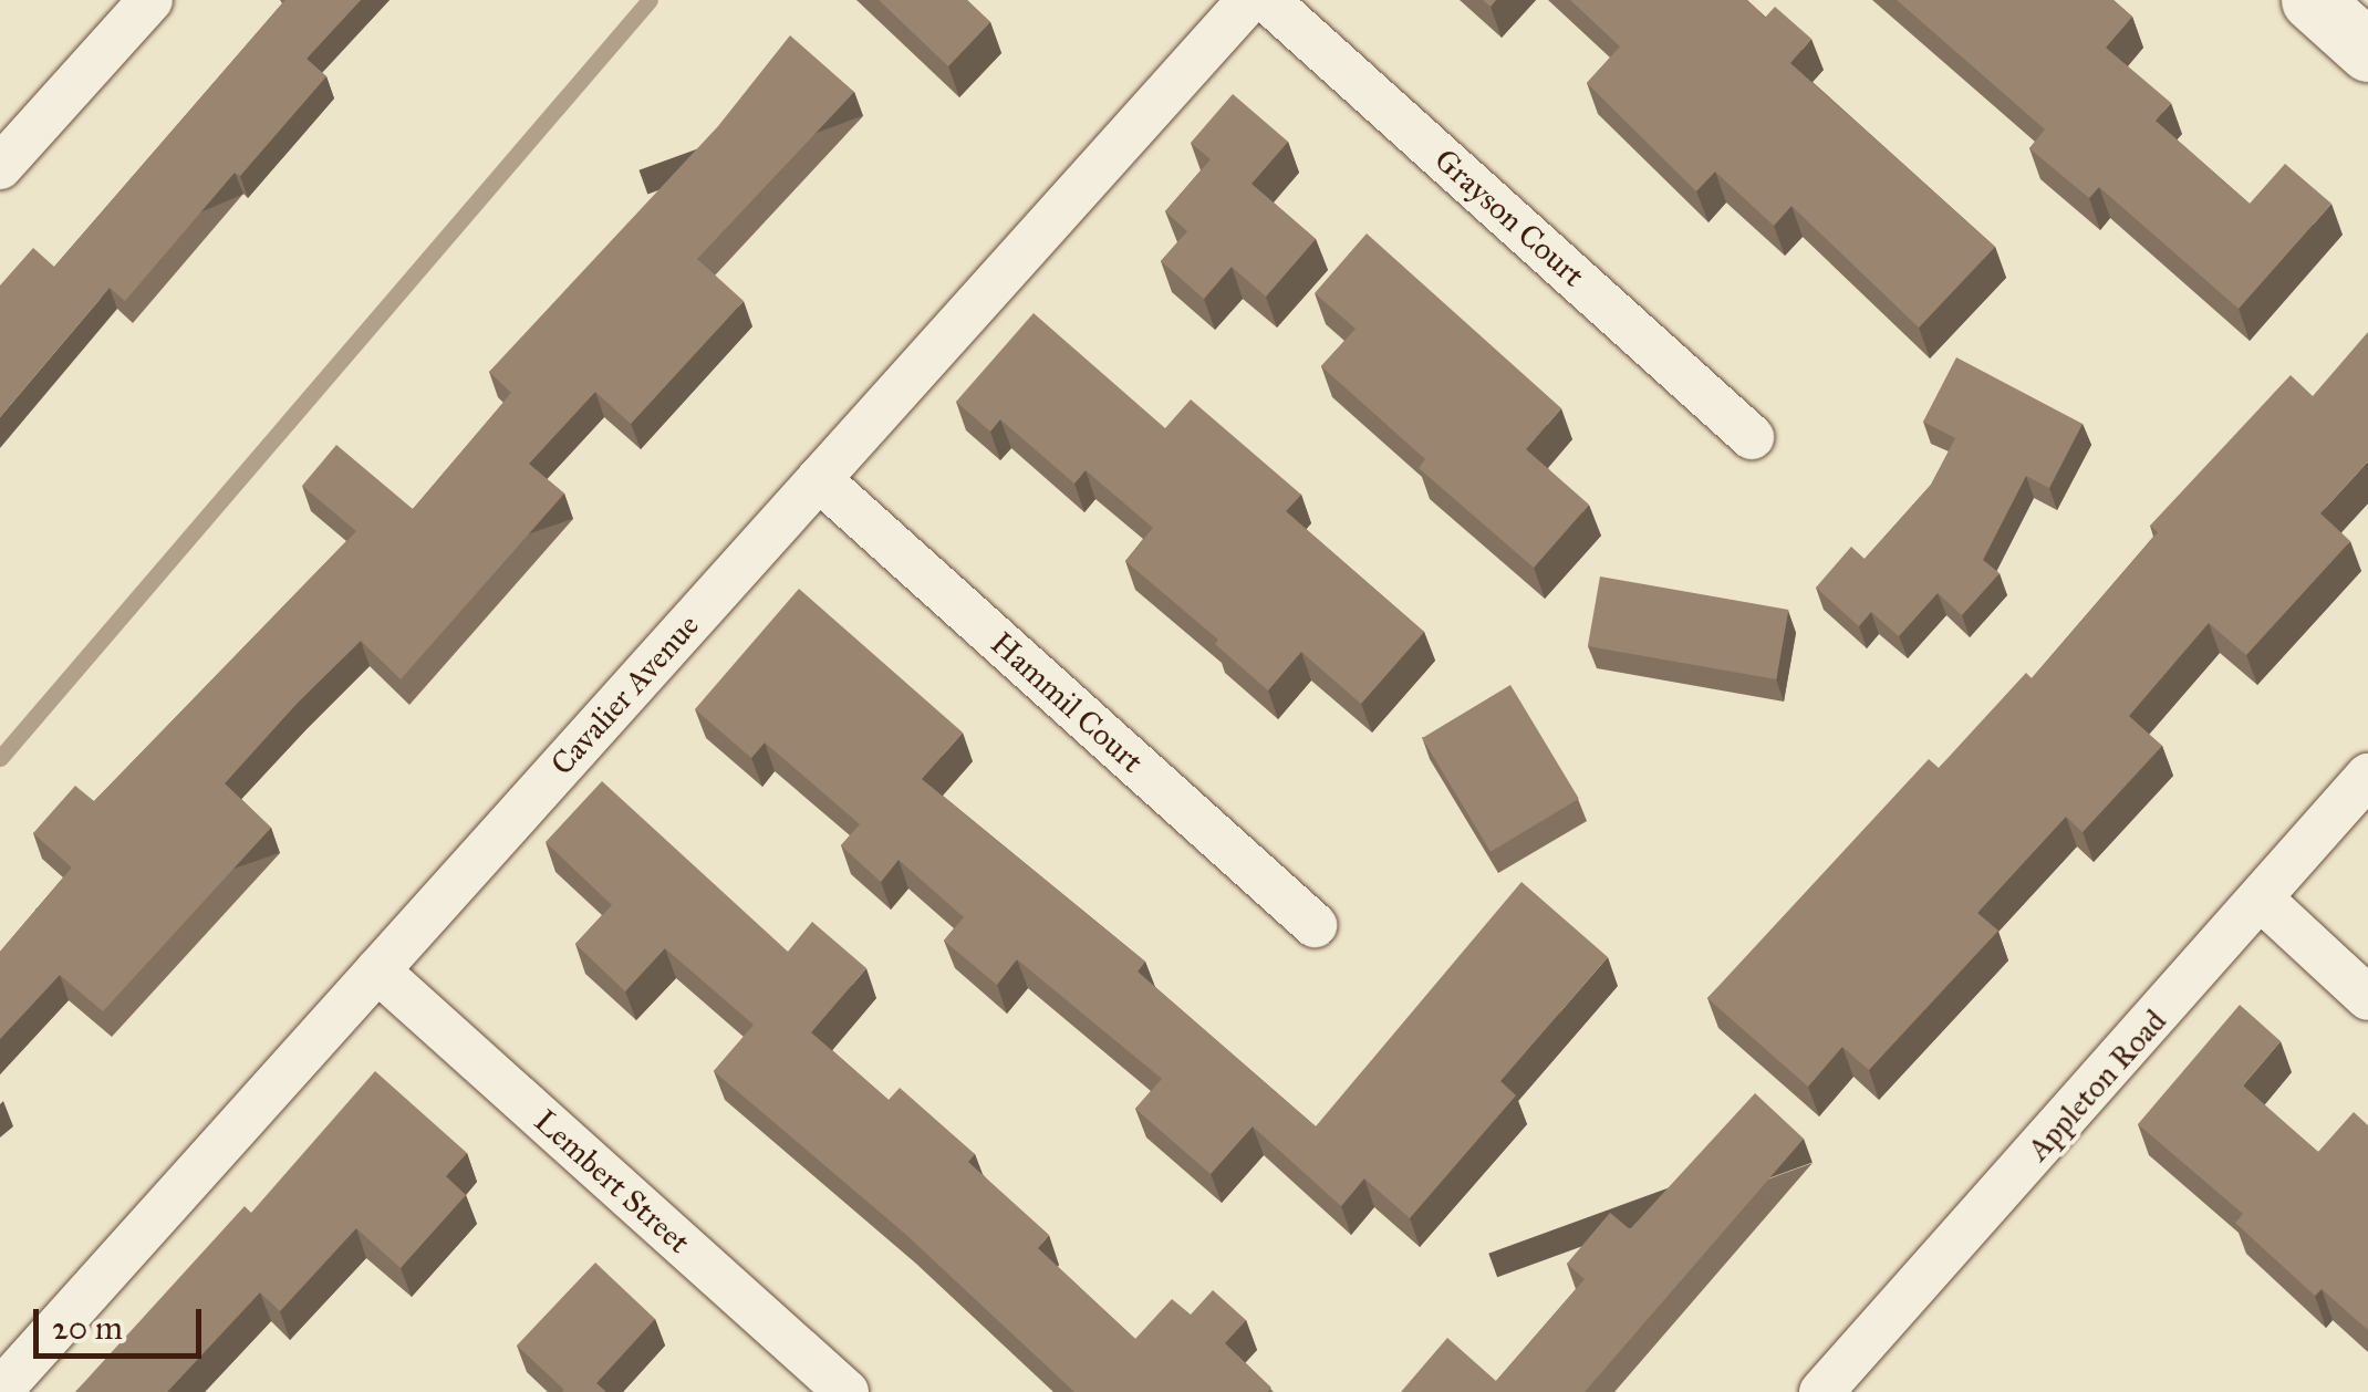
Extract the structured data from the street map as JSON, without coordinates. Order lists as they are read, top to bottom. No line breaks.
{"streets":{"street":["Grayson Court","Cavalier Avenue","Hammil Court","Appleton Road","Lembert Street"]},"crossings":[["Cavalier Avenue","Hammil Court"],["Cavalier Avenue","Lembert Street"]],"scale_bar":"20 m"}
